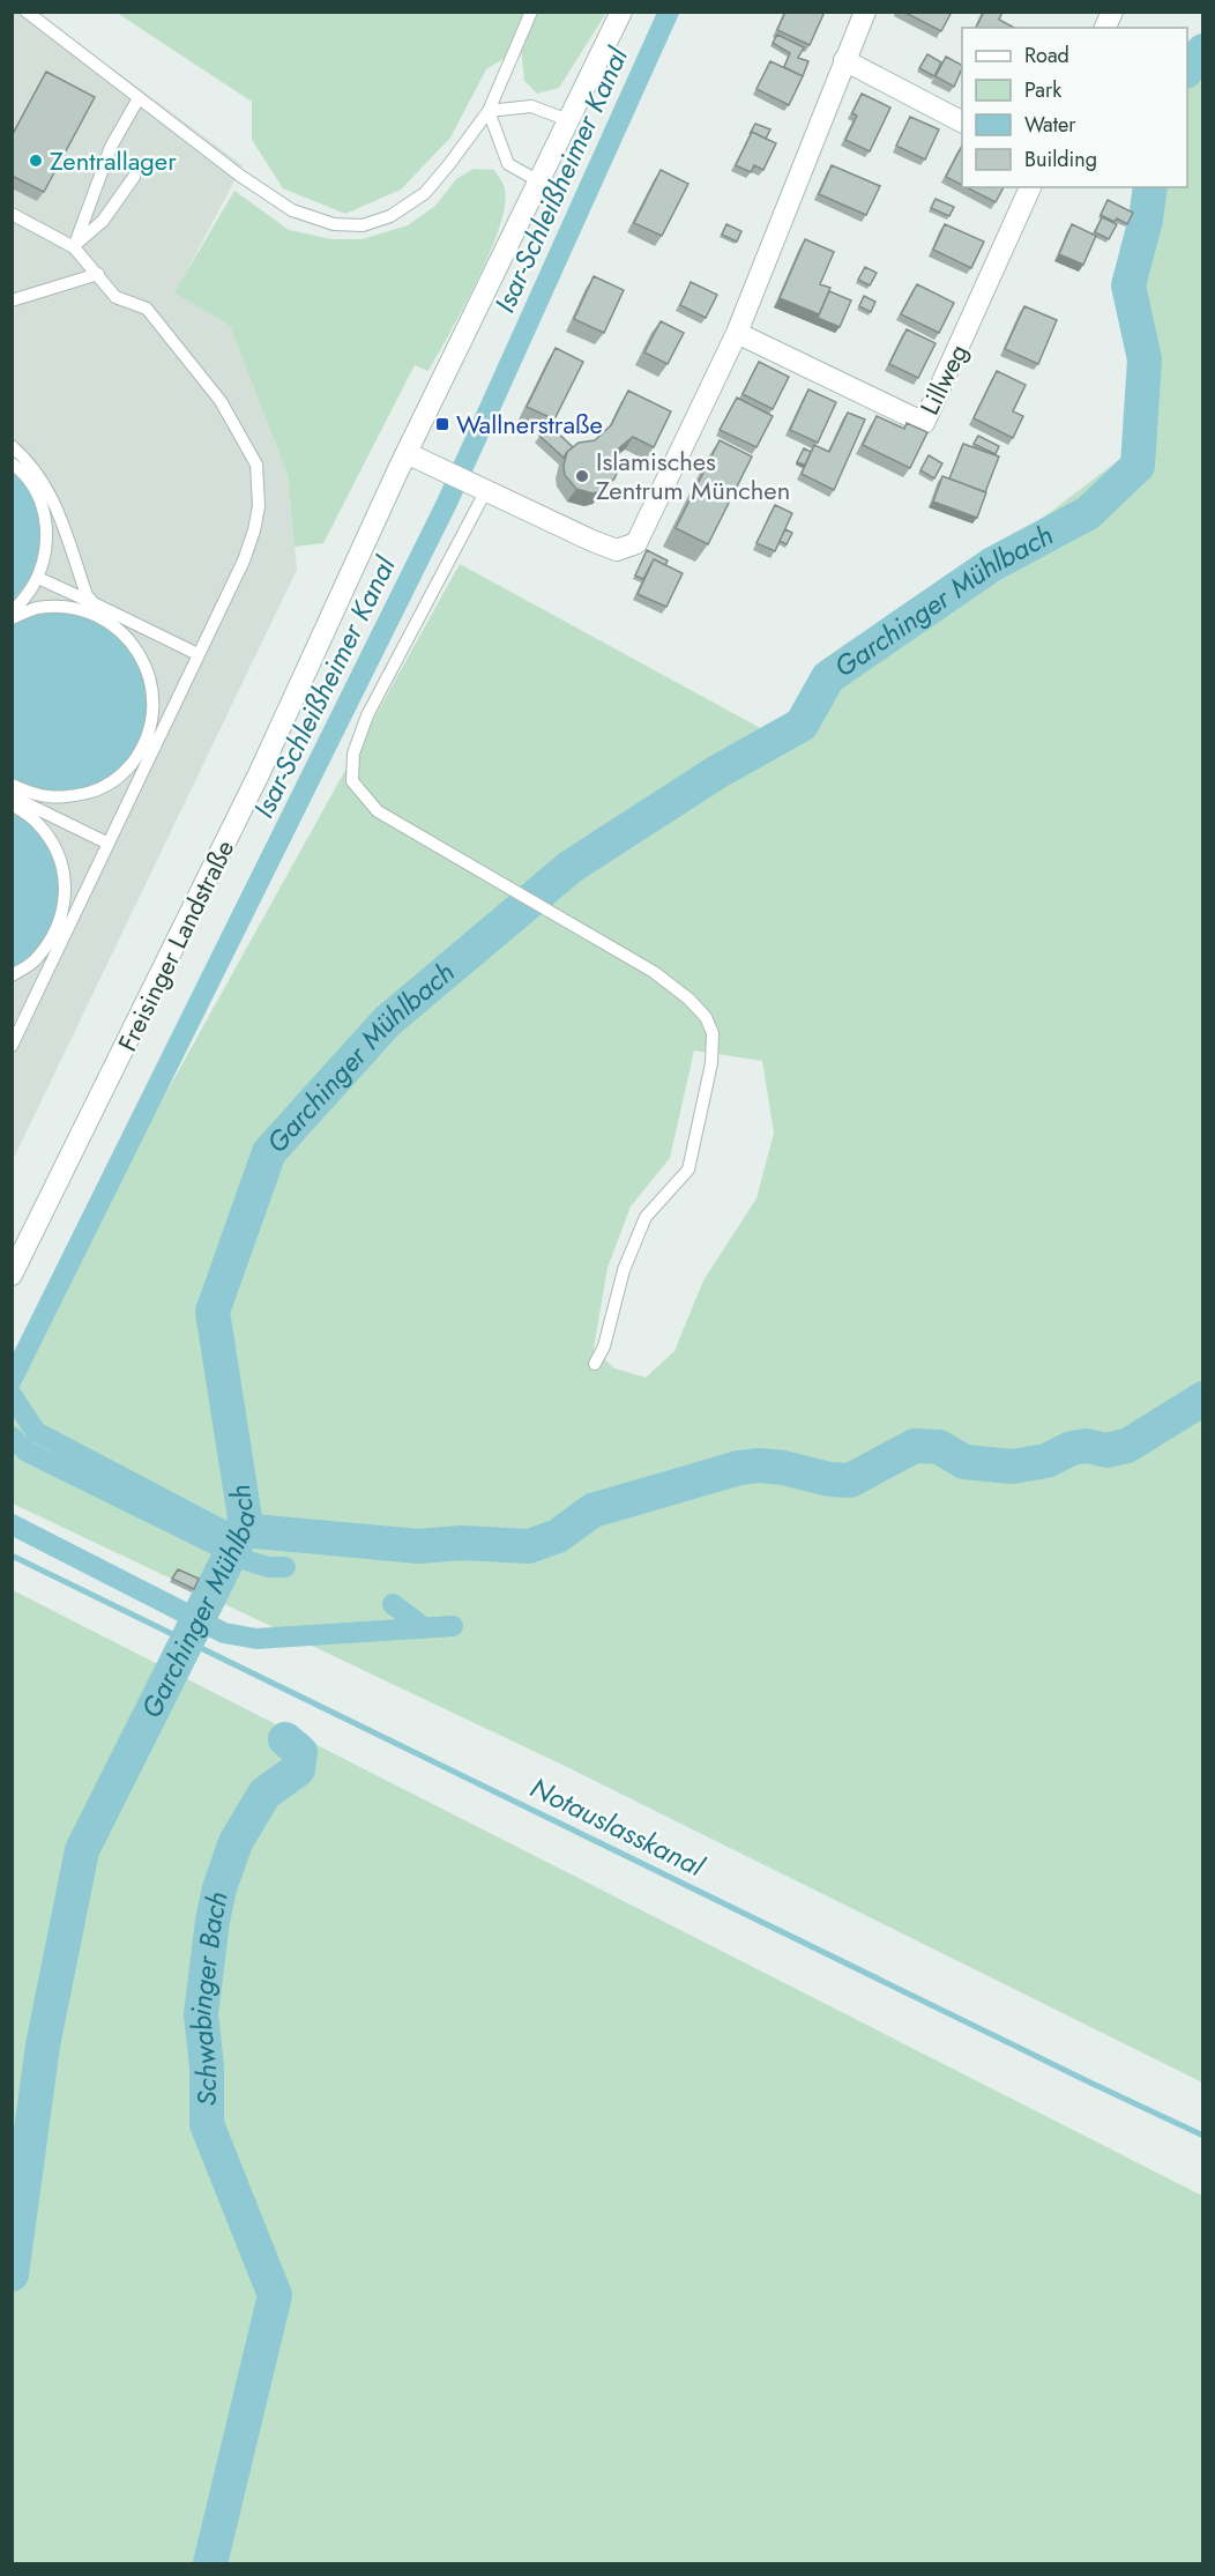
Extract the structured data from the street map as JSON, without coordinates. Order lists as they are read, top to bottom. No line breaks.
{"streets":{"street":["Lillweg","Freisinger Landstraße"]},"water":["Isar-Schleißheimer Kanal","Garchinger Mühlbach","Notauslasskanal","Schwabinger Bach"],"places":{"other":["Zentrallager","Islamisches Zentrum München"],"transit":["Wallnerstraße"]},"legend":["Road","Park","Water","Building"]}
